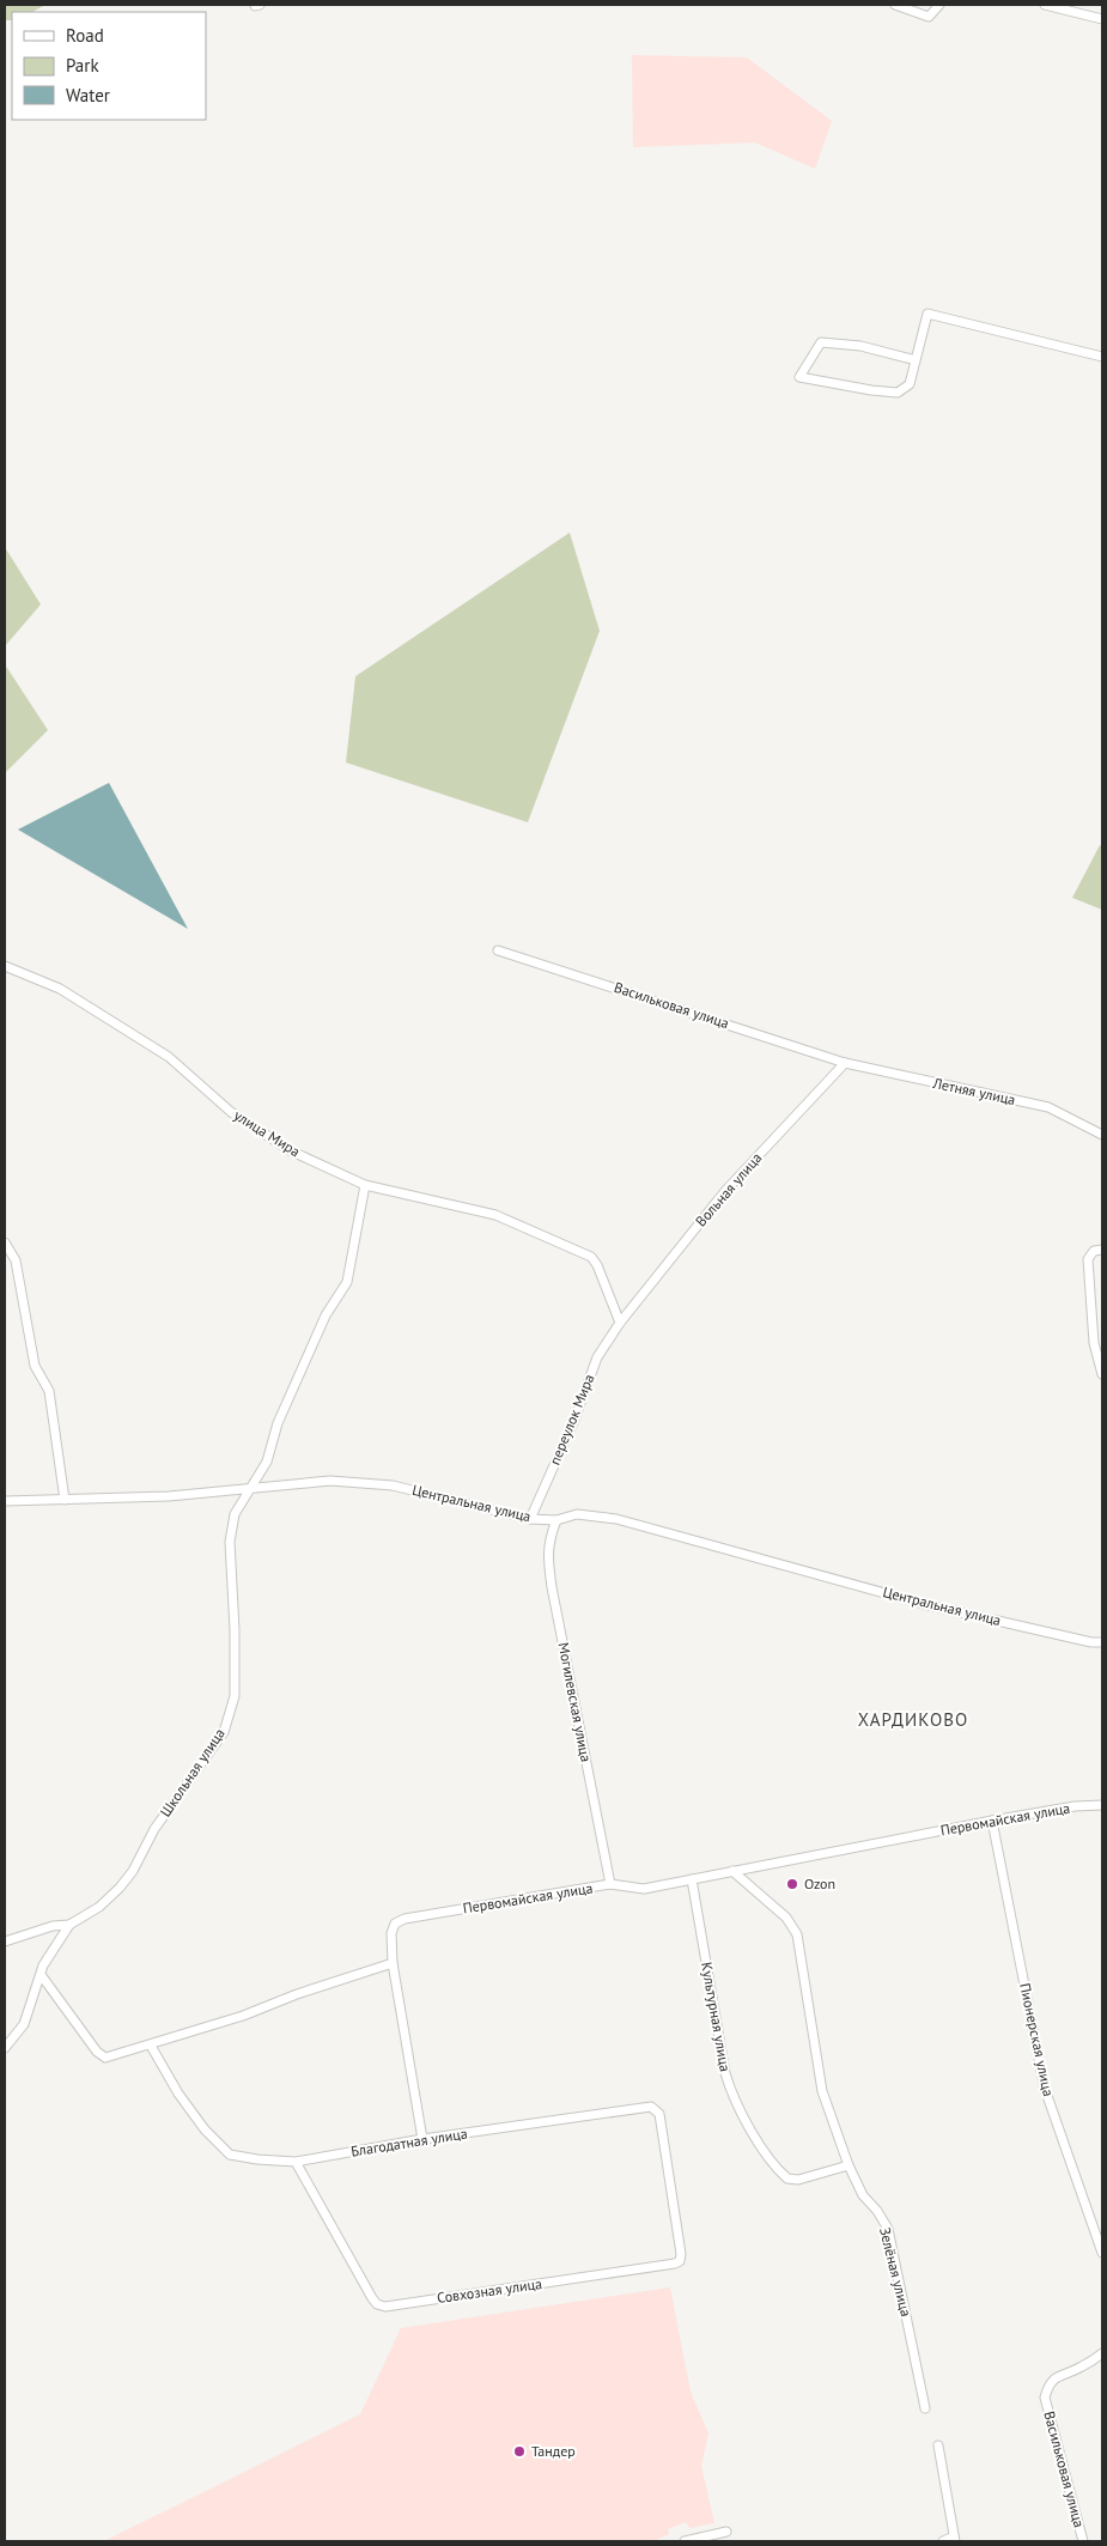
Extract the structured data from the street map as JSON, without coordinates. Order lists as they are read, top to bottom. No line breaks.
{"streets":{"street":["Васильковая улица","Летняя улица","улица Мира","Вольная улица","переулок Мира","Центральная улица","Могилевская улица","Школьная улица","Первомайская улица","Культурная улица","Пионерская улица","Благодатная улица","Зелёная улица","Совхозная улица"]},"crossings":[["Васильковая улица","Летняя улица"],["Васильковая улица","Вольная улица"],["Летняя улица","Вольная улица"],["улица Мира","Вольная улица"],["улица Мира","переулок Мира"],["улица Мира","Школьная улица"],["Вольная улица","переулок Мира"],["переулок Мира","Центральная улица"],["Центральная улица","Могилевская улица"],["Центральная улица","Школьная улица"],["Могилевская улица","Первомайская улица"],["Первомайская улица","Культурная улица"],["Первомайская улица","Пионерская улица"],["Первомайская улица","Благодатная улица"],["Первомайская улица","Зелёная улица"],["Культурная улица","Зелёная улица"],["Благодатная улица","Совхозная улица"]],"districts":["ХАРДИКОВО"],"places":["Ozon","Тандер"],"legend":["Road","Park","Water"]}
